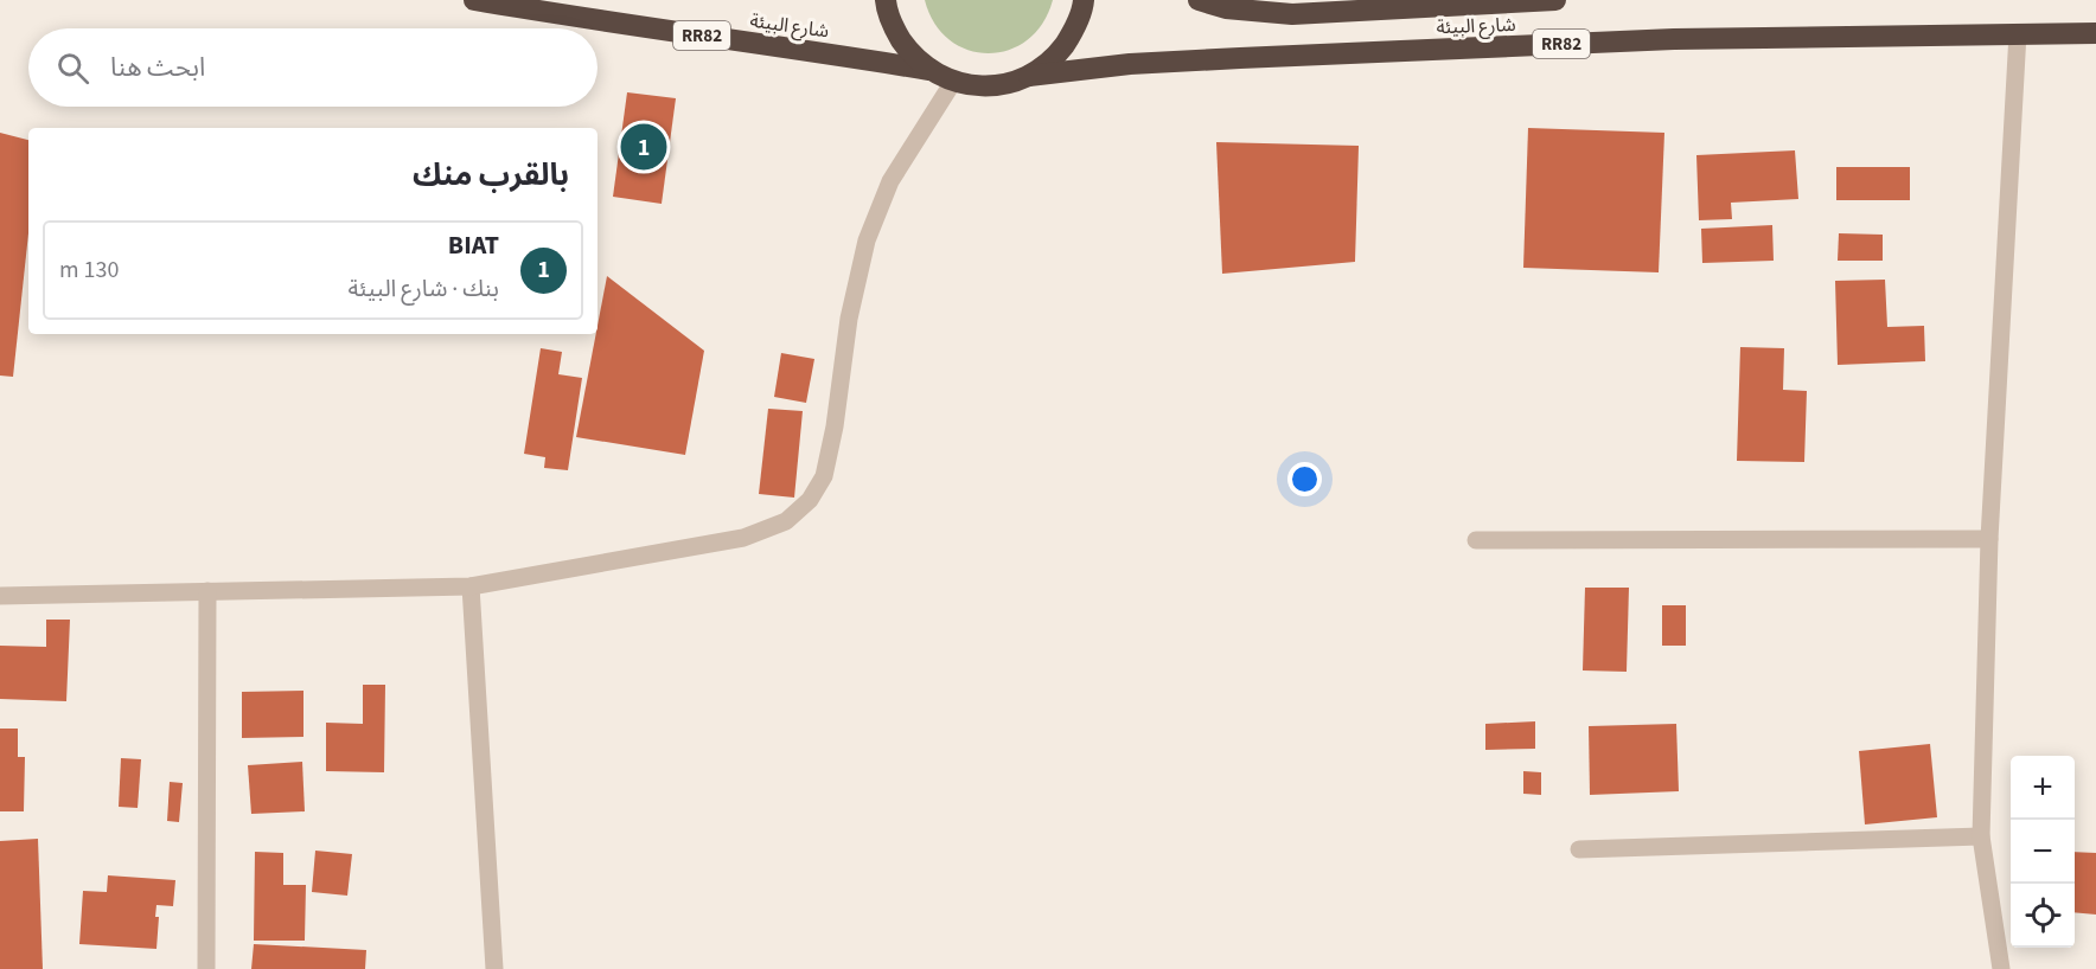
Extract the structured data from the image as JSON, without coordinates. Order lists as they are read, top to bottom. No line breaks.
{"streets":{"highway":["شارع البيئة","RR82"]},"crossings":[["شارع البيئة","RR82"]],"page":{"search":"ابحث هنا","pins":"1","heading":"بالقرب منك","list":[{"mark":"1","name":"BIAT","note":"بنك · شارع البيئة","value":"130 m"}],"map_buttons":["+","−"]}}
